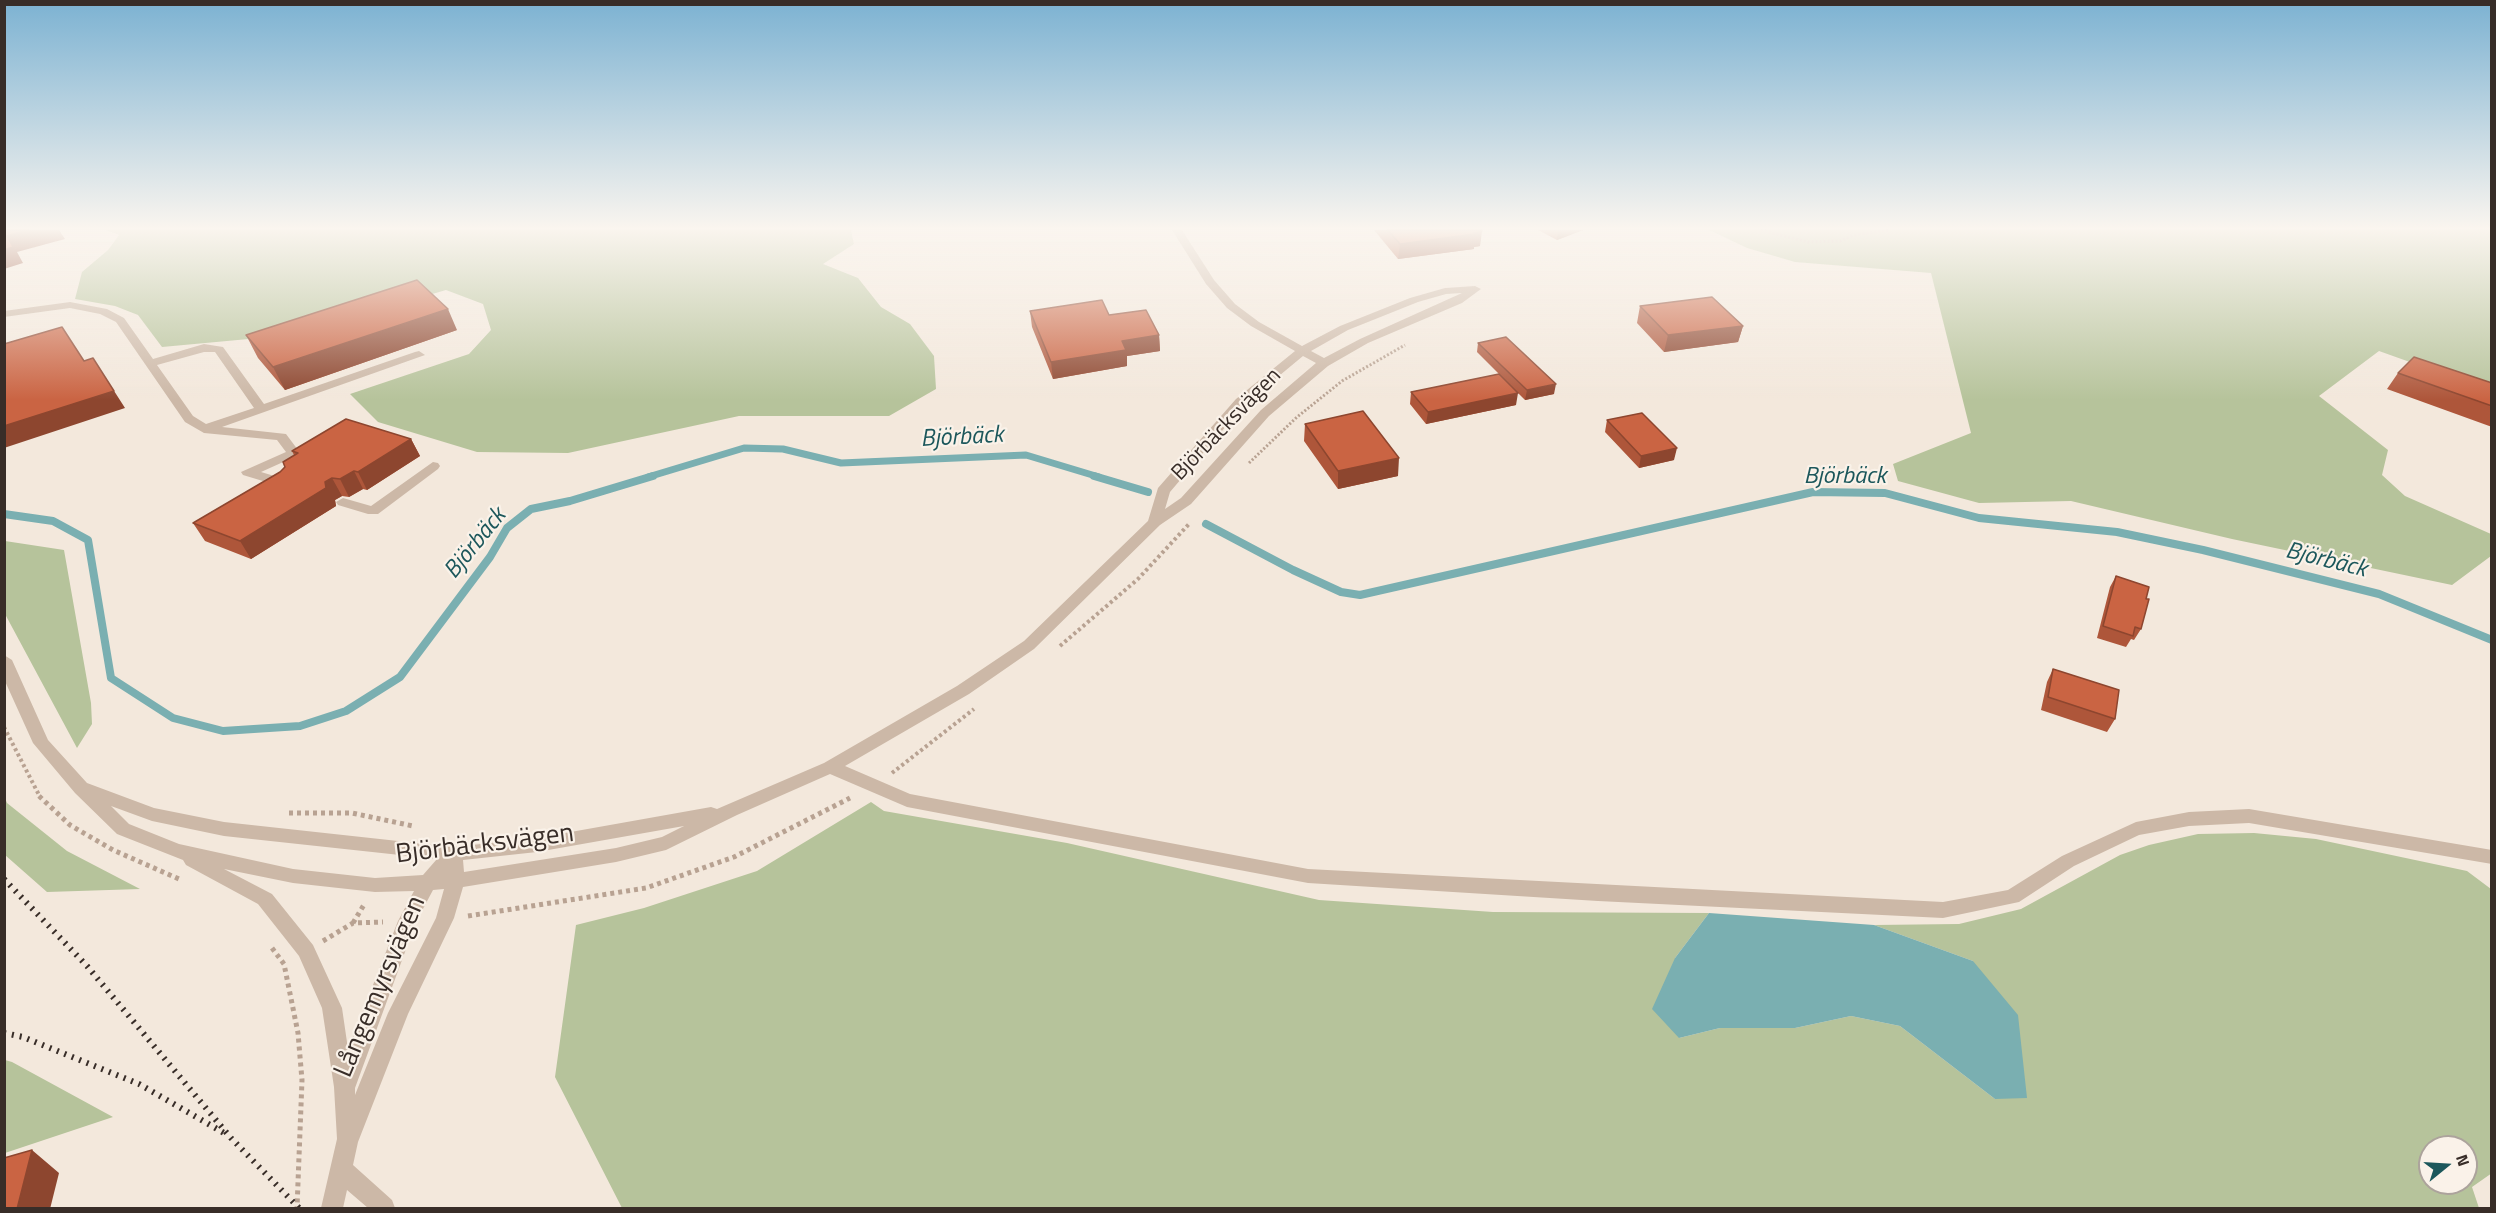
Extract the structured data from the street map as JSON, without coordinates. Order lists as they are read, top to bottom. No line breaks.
{"streets":{"street":["Björbäcksvägen","Långemyrsvägen"]},"crossings":[["Björbäcksvägen","Långemyrsvägen"]],"water":["Björbäck"],"north":"right"}
